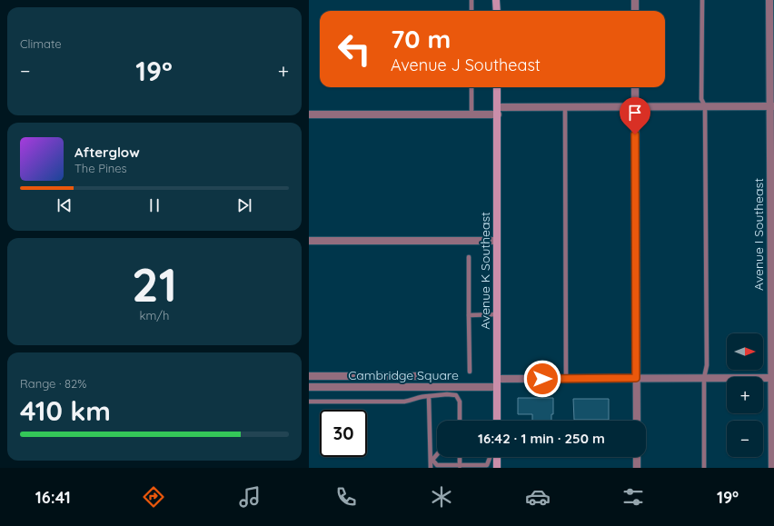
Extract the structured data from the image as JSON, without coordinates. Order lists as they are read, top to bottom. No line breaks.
{"streets":{"street":["Avenue I Southeast","Avenue K Southeast","Cambridge Square"]},"crossings":[["Avenue I Southeast","Cambridge Square"],["Avenue K Southeast","Cambridge Square"]],"north":"right","page":{"tile":["Climate",["21","km/h"],["Range · 82%","410 km"]],"turn":["70 m","Avenue J Southeast"],"heat":["−","19°","+"],"song":["Afterglow","The Pines"],"map_buttons":["+","−"],"limit":"30","trip":"16:42 · 1 min · 250 m","tabs":["16:41","19°"]}}
